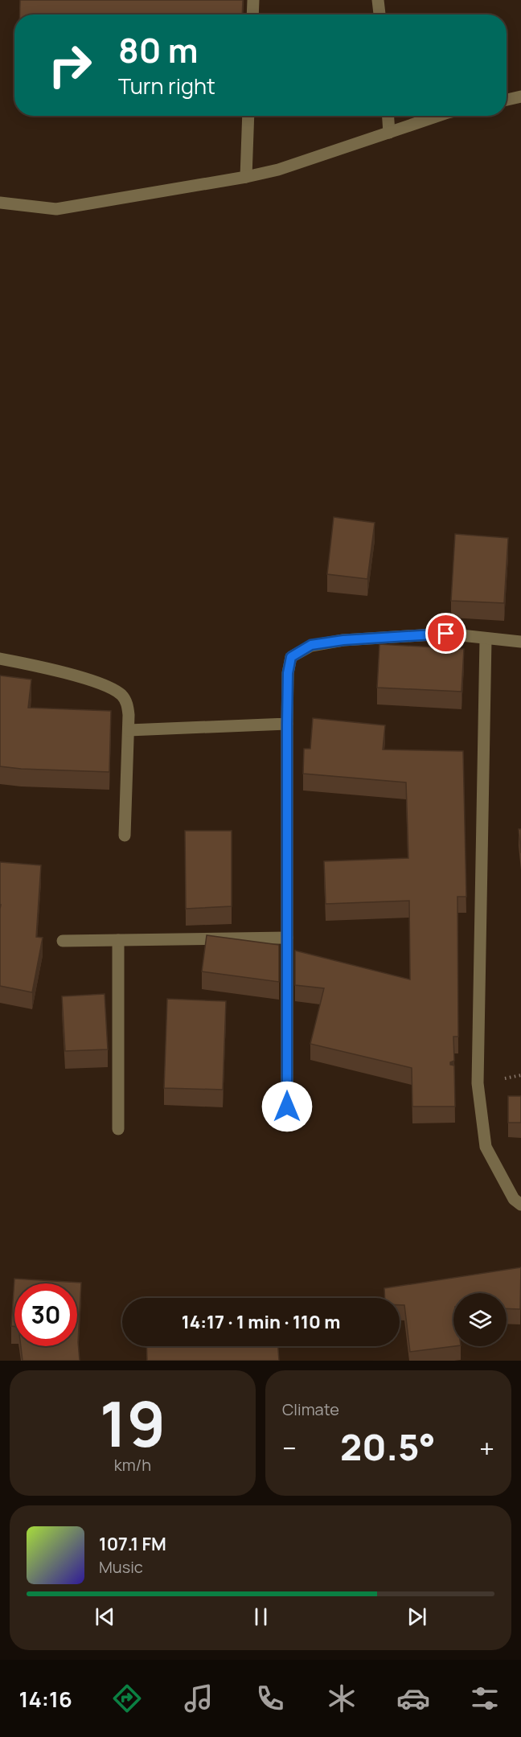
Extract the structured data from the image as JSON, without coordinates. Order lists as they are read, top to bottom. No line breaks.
{"page":{"turn":["80 m","Turn right"],"limit":"30","trip":"14:17 · 1 min · 110 m","tile":[["19","km/h"],"Climate"],"heat":["−","20.5°","+"],"song":["107.1 FM","Music"],"tabs":"14:16"}}
